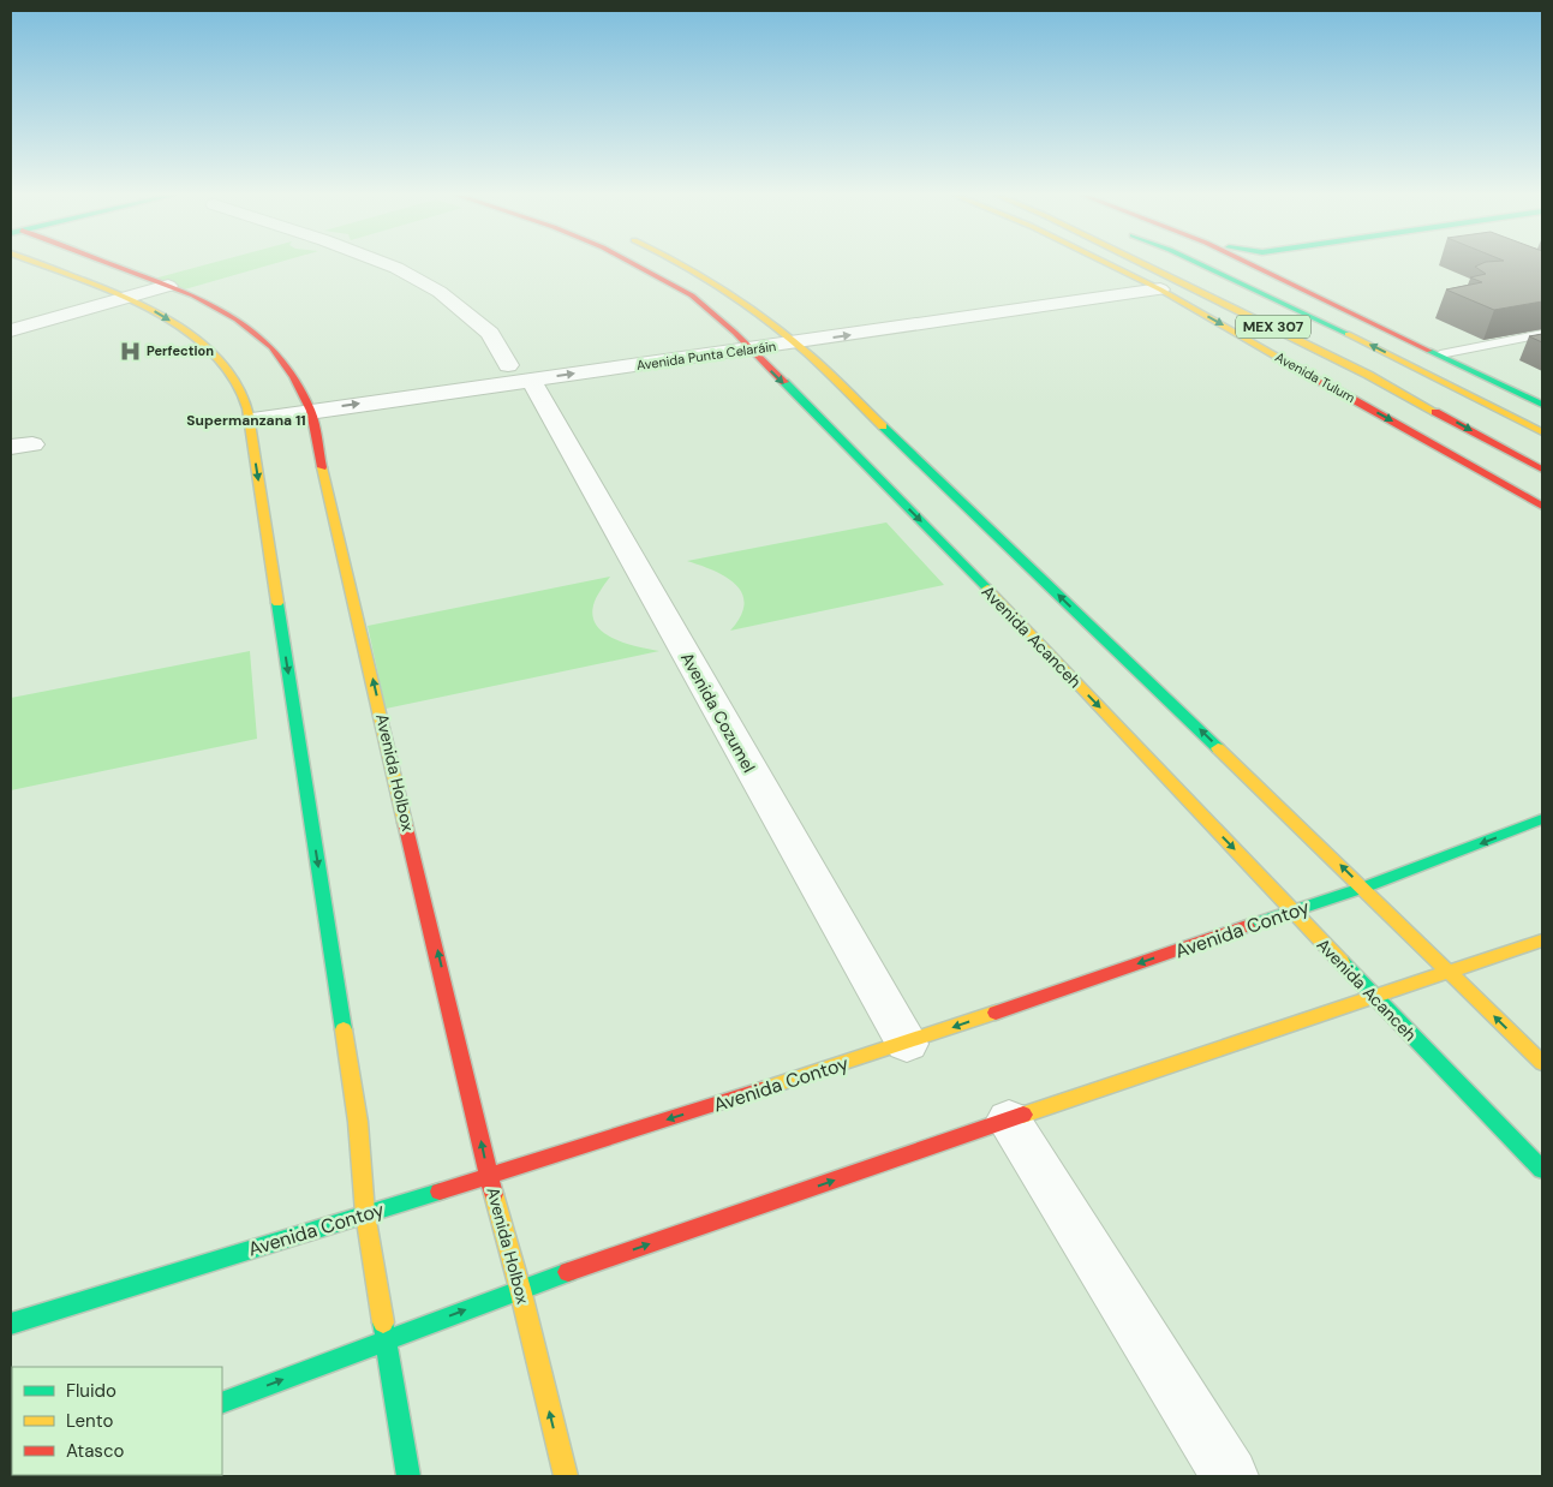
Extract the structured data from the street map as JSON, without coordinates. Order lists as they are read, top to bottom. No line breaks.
{"streets":{"street":["MEX 307","Avenida Punta Celaráin","Avenida Tulum","Avenida Acanceh","Avenida Cozumel","Avenida Holbox","Avenida Contoy"]},"crossings":[["Avenida Punta Celaráin","Avenida Tulum"],["Avenida Punta Celaráin","Avenida Acanceh"],["Avenida Punta Celaráin","Avenida Cozumel"],["Avenida Punta Celaráin","Avenida Holbox"],["Avenida Acanceh","Avenida Contoy"],["Avenida Cozumel","Avenida Contoy"],["Avenida Holbox","Avenida Contoy"]],"districts":["Supermanzana 11"],"places":{"hospital":["Perfection"]},"legend":["Fluido","Lento","Atasco"]}
